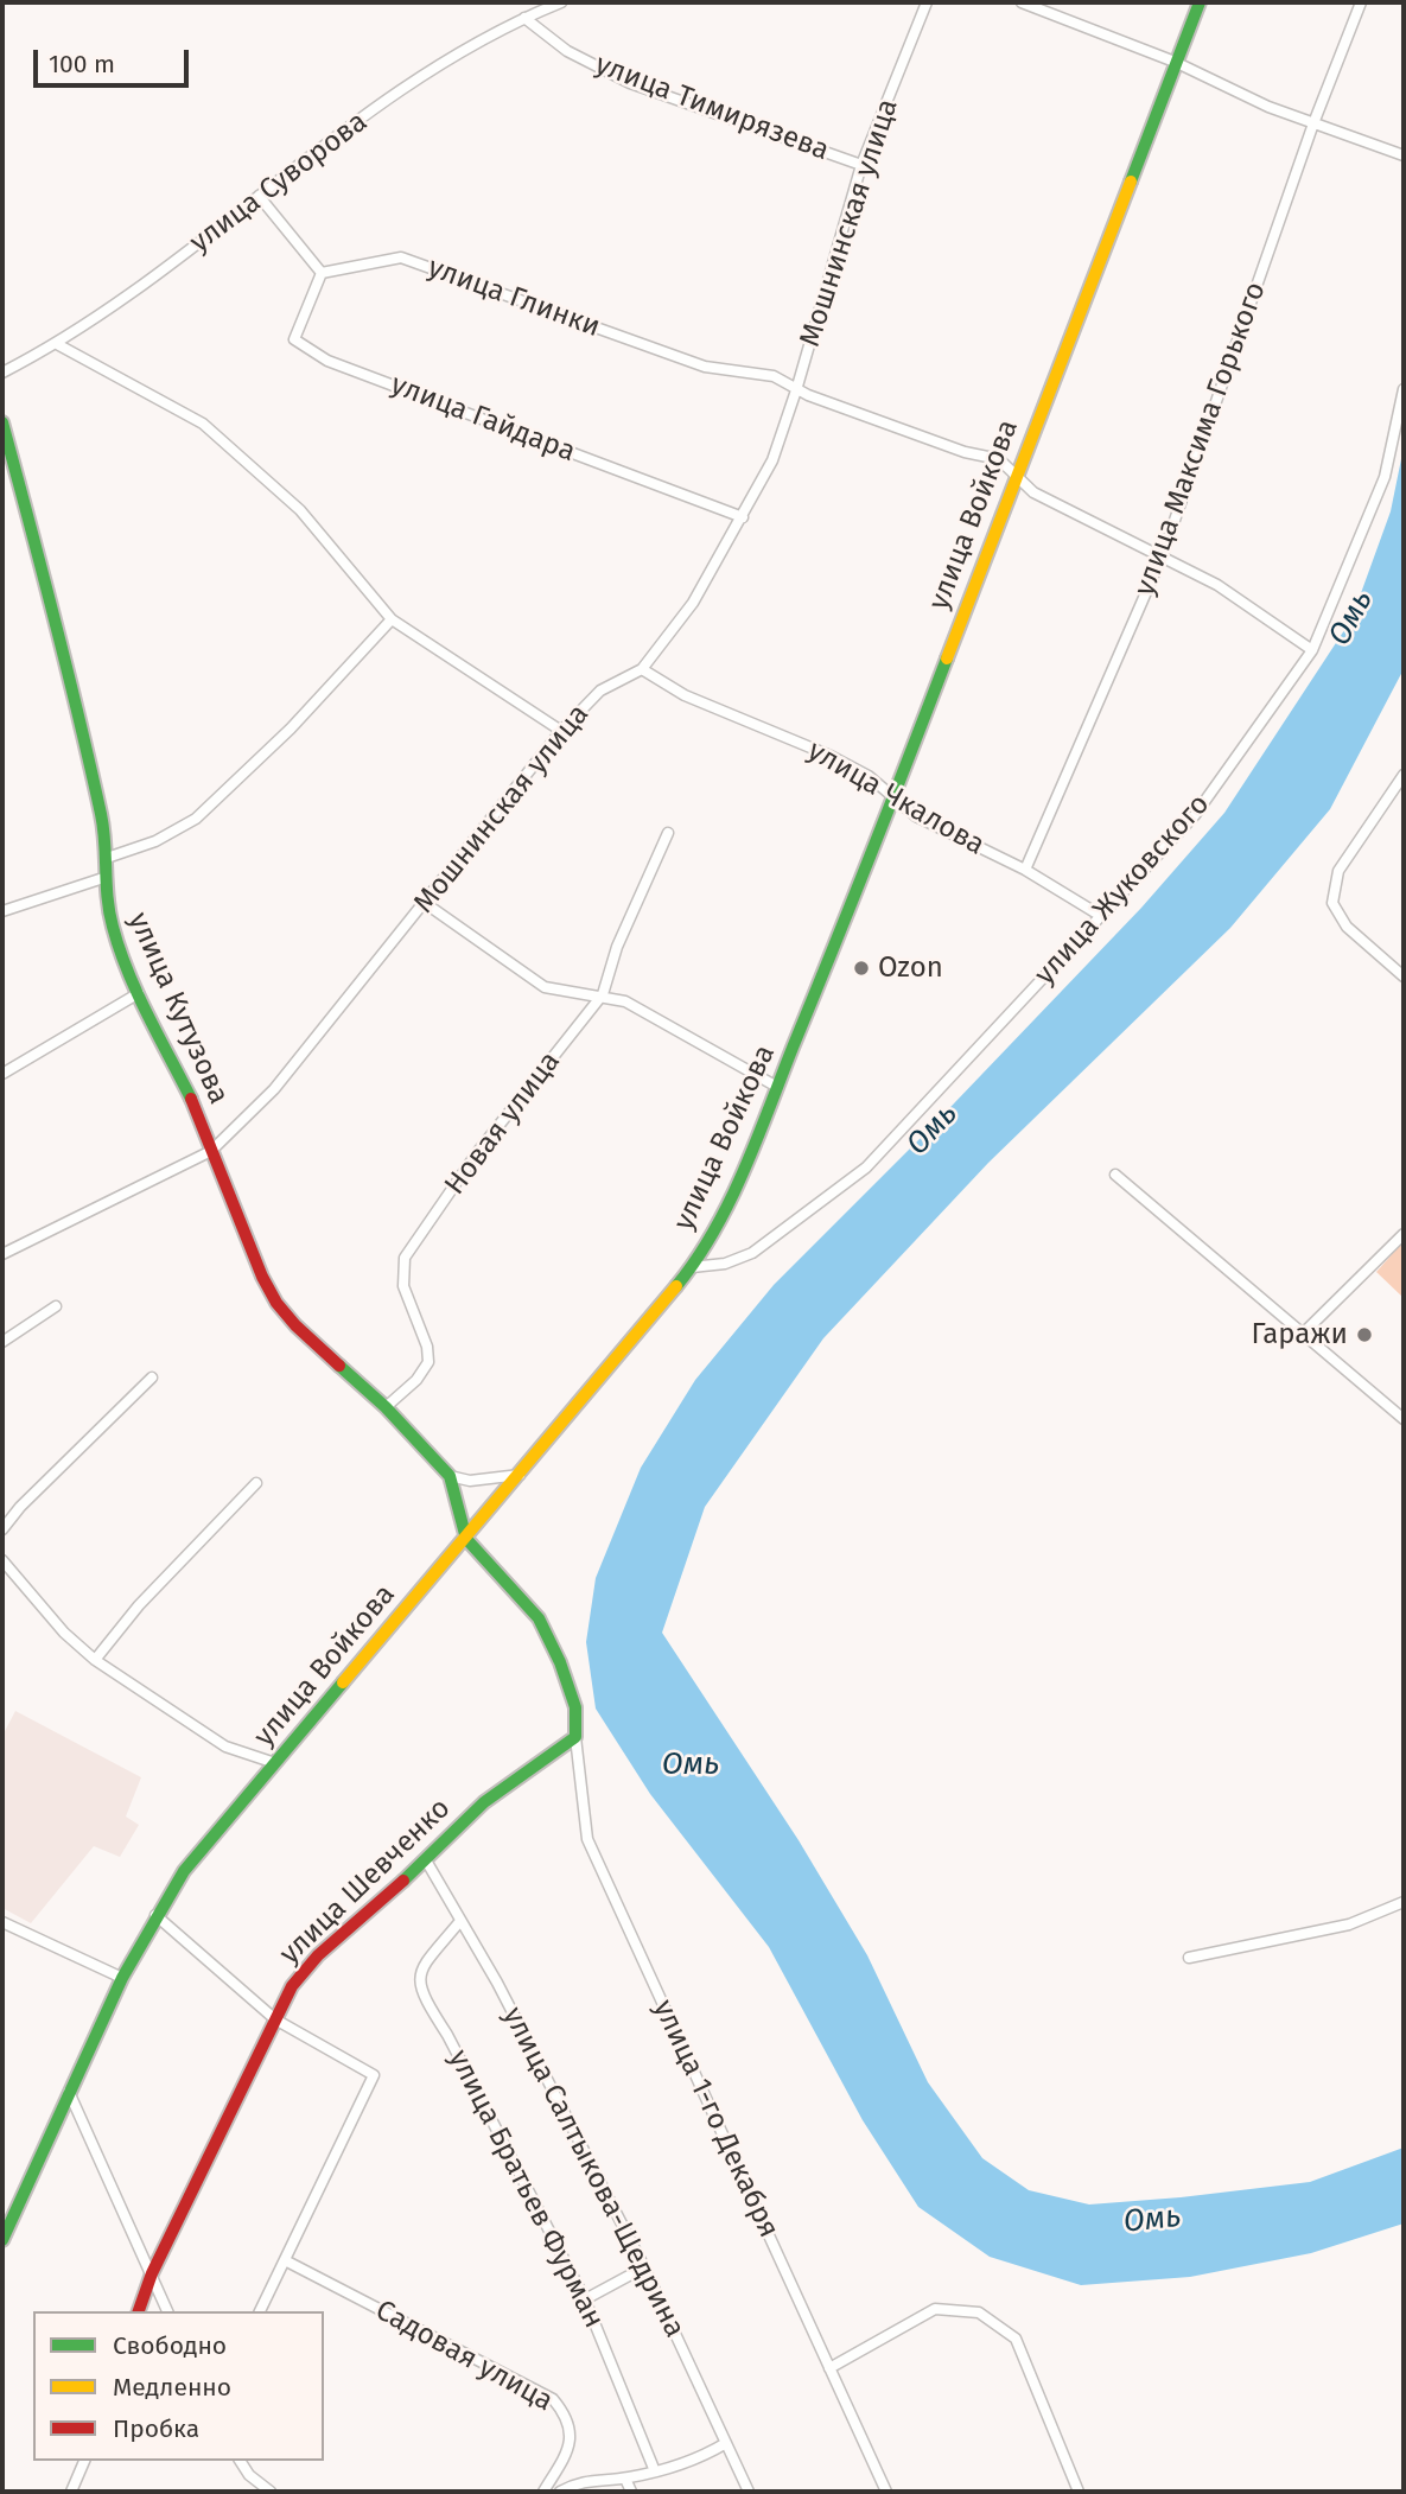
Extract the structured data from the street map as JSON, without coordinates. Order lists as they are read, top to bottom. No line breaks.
{"streets":{"main road":["улица Войкова","улица Кутузова","улица Шевченко"],"street":["улица Тимирязева","улица Суворова","Мошнинская улица","улица Глинки","улица Гайдара","улица Максима Горького","улица Чкалова","улица Жуковского","Новая улица","улица 1-го Декабря","улица Салтыкова-Щедрина","улица Братьев Фурман","Садовая улица"]},"crossings":[["улица Тимирязева","улица Суворова"],["улица Тимирязева","Мошнинская улица"],["Мошнинская улица","улица Глинки"],["Мошнинская улица","улица Гайдара"],["Мошнинская улица","улица Чкалова"],["Мошнинская улица","улица Кутузова"],["улица Глинки","улица Гайдара"],["улица Глинки","улица Максима Горького"],["улица Глинки","улица Войкова"],["улица Глинки","улица Жуковского"],["улица Максима Горького","улица Чкалова"],["улица Войкова","улица Чкалова"],["улица Войкова","улица Жуковского"],["улица Войкова","улица Кутузова"],["улица Чкалова","улица Жуковского"],["улица Кутузова","Новая улица"],["улица Шевченко","улица 1-го Декабря"],["улица Шевченко","улица Салтыкова-Щедрина"],["улица Салтыкова-Щедрина","улица Братьев Фурман"]],"water":["Омь"],"places":["Ozon","Гаражи"],"legend":["Свободно","Медленно","Пробка"],"scale_bar":"100 m"}
